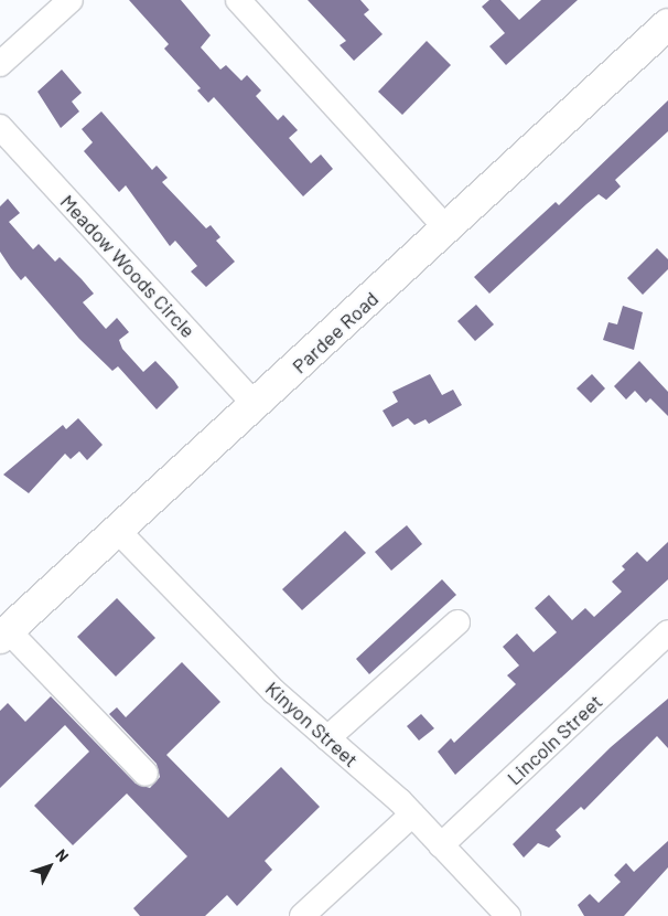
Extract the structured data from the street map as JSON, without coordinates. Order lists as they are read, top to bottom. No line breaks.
{"streets":{"main road":["Pardee Road"],"street":["Meadow Woods Circle","Kinyon Street","Lincoln Street"]},"crossings":[["Meadow Woods Circle","Pardee Road"],["Pardee Road","Kinyon Street"],["Kinyon Street","Lincoln Street"]],"north":"top right"}
